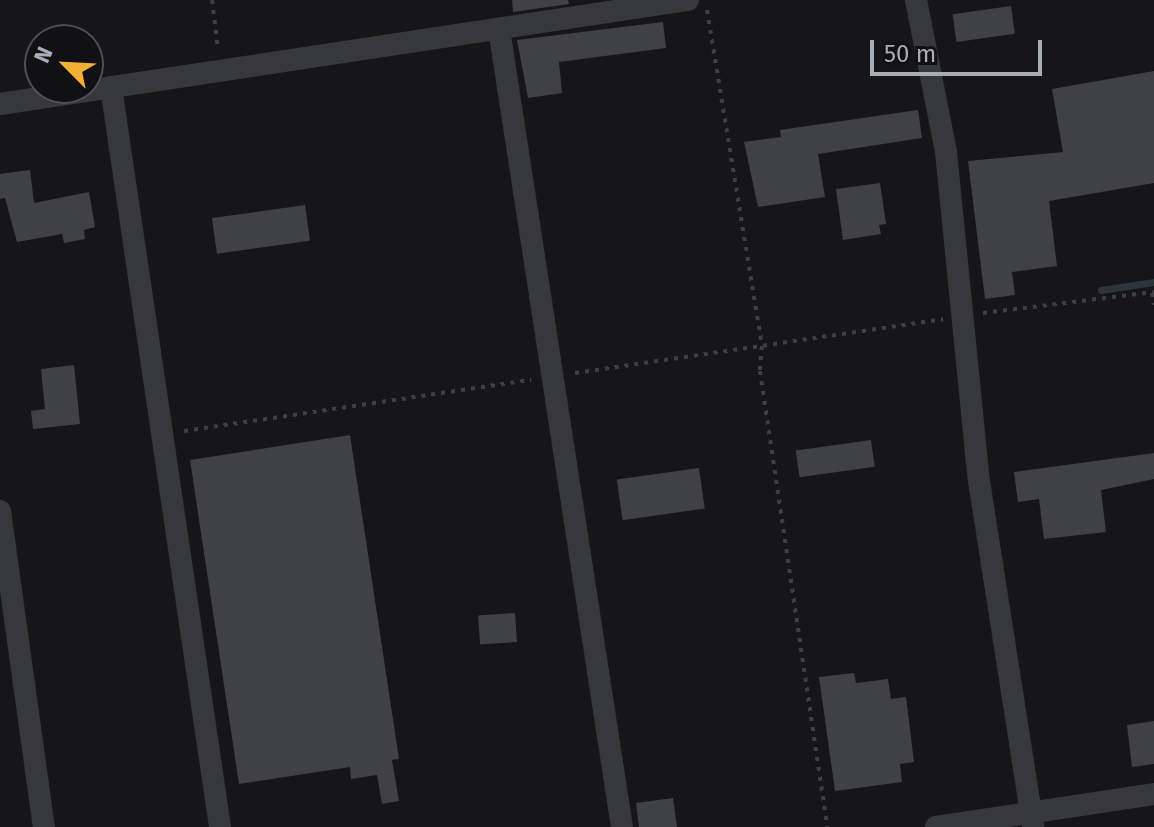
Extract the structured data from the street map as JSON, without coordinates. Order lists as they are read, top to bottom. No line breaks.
{"scale_bar":"50 m","north":"top left"}
